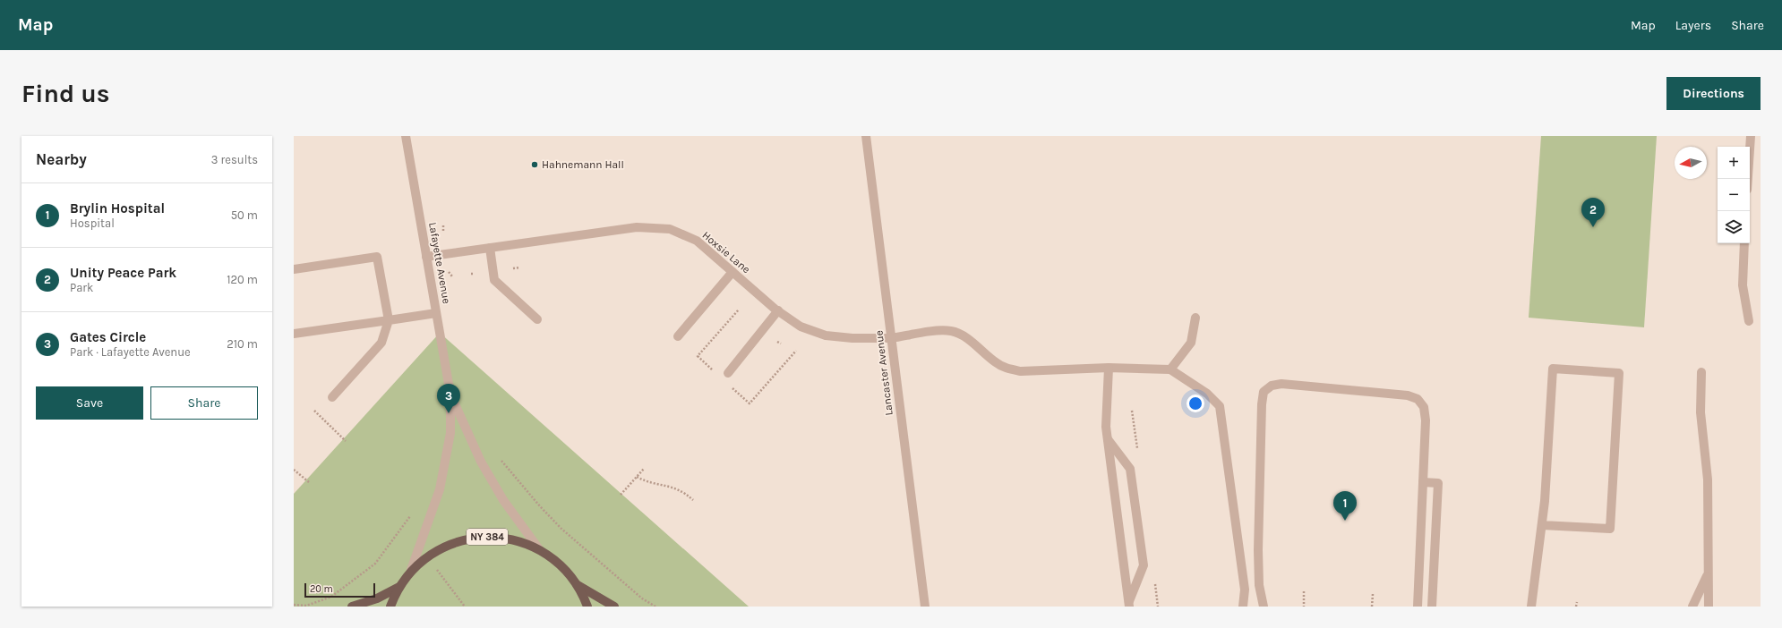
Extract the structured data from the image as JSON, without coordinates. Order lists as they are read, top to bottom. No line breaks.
{"streets":{"main road":["NY 384"],"street":["Hoxsie Lane","Lafayette Avenue","Lancaster Avenue"]},"crossings":[["Hoxsie Lane","Lafayette Avenue"],["Hoxsie Lane","Lancaster Avenue"],["Lafayette Avenue","NY 384"]],"places":["Hahnemann Hall"],"scale_bar":"20 m","north":"left","page":{"header":"Map","nav":["Map","Layers","Share"],"buttons":["Directions",["Save","Share"]],"title":"Find us","heading":["Nearby","3 results"],"map_buttons":["+","−"],"list":[{"mark":"1","name":"Brylin Hospital","note":"Hospital","value":"50 m"},{"mark":"2","name":"Unity Peace Park","note":"Park","value":"120 m"},{"mark":"3","name":"Gates Circle","note":"Park · Lafayette Avenue","value":"210 m"}],"pins":["2","3","1"],"scale":"20 m"}}
